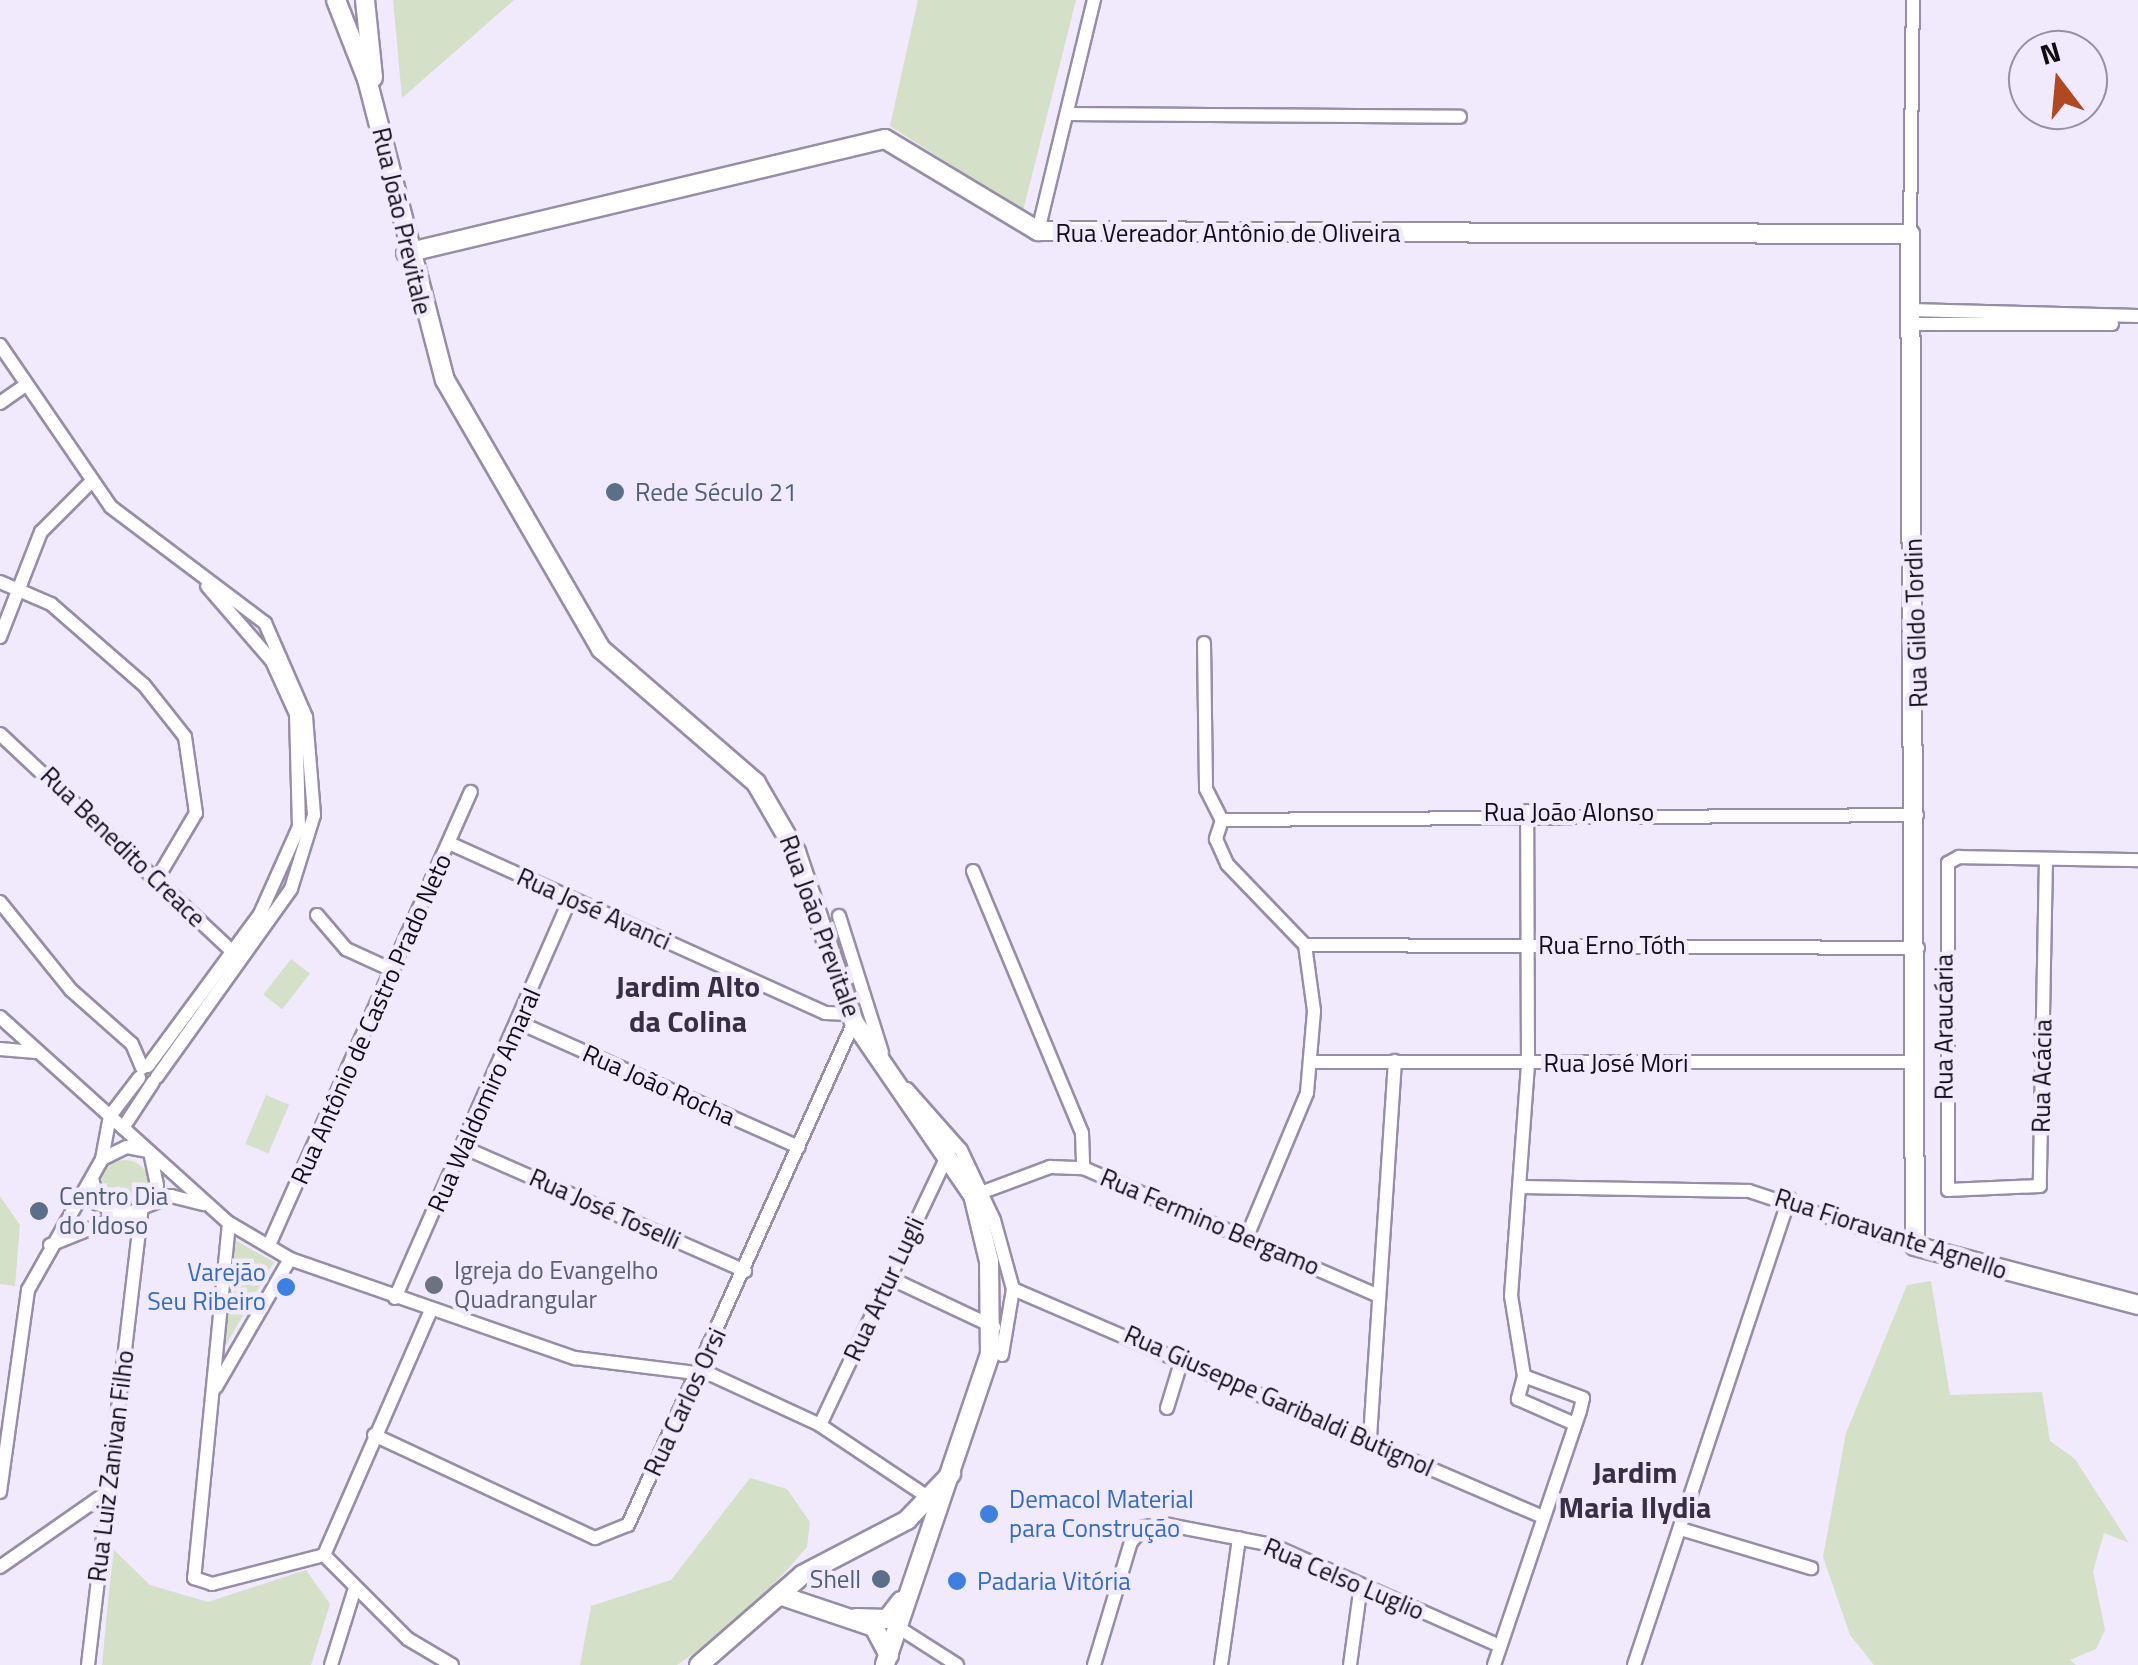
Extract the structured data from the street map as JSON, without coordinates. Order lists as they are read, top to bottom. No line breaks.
{"streets":{"main road":["Rua João Previtale","Rua Vereador Antônio de Oliveira","Rua Gildo Tordin","Rua Fioravante Agnello"],"street":["Rua João Alonso","Rua Benedito Creace","Rua José Avanci","Rua Erno Tóth","Rua Antônio de Castro Prado Neto","Rua Araucária","Rua José Mori","Rua Acácia","Rua João Rocha","Rua Waldomiro Amaral","Rua José Toselli","Rua Fermino Bergamo","Rua Artur Lugli","Rua Giuseppe Garibaldi Butignol","Rua Carlos Orsi","Rua Luiz Zanivan Filho","Rua Celso Luglio"]},"crossings":[["Rua João Previtale","Rua Vereador Antônio de Oliveira"],["Rua João Previtale","Rua José Avanci"],["Rua João Previtale","Rua Fermino Bergamo"],["Rua João Previtale","Rua Artur Lugli"],["Rua João Previtale","Rua Giuseppe Garibaldi Butignol"],["Rua João Previtale","Rua Carlos Orsi"],["Rua Vereador Antônio de Oliveira","Rua Gildo Tordin"],["Rua Gildo Tordin","Rua João Alonso"],["Rua Gildo Tordin","Rua Erno Tóth"],["Rua Gildo Tordin","Rua José Mori"],["Rua Gildo Tordin","Rua Fioravante Agnello"],["Rua José Avanci","Rua Antônio de Castro Prado Neto"],["Rua José Avanci","Rua Waldomiro Amaral"],["Rua José Avanci","Rua Carlos Orsi"],["Rua Araucária","Rua Acácia"],["Rua João Rocha","Rua Waldomiro Amaral"],["Rua João Rocha","Rua Carlos Orsi"],["Rua Waldomiro Amaral","Rua José Toselli"],["Rua José Toselli","Rua Carlos Orsi"]],"districts":["Jardim Alto da Colina","Jardim Maria Ilydia"],"places":["Rede Século 21","Centro Dia do Idoso","Igreja do Evangelho Quadrangular","Varejão Seu Ribeiro","Demacol Material para Construção","Shell","Padaria Vitória"],"north":"top"}
